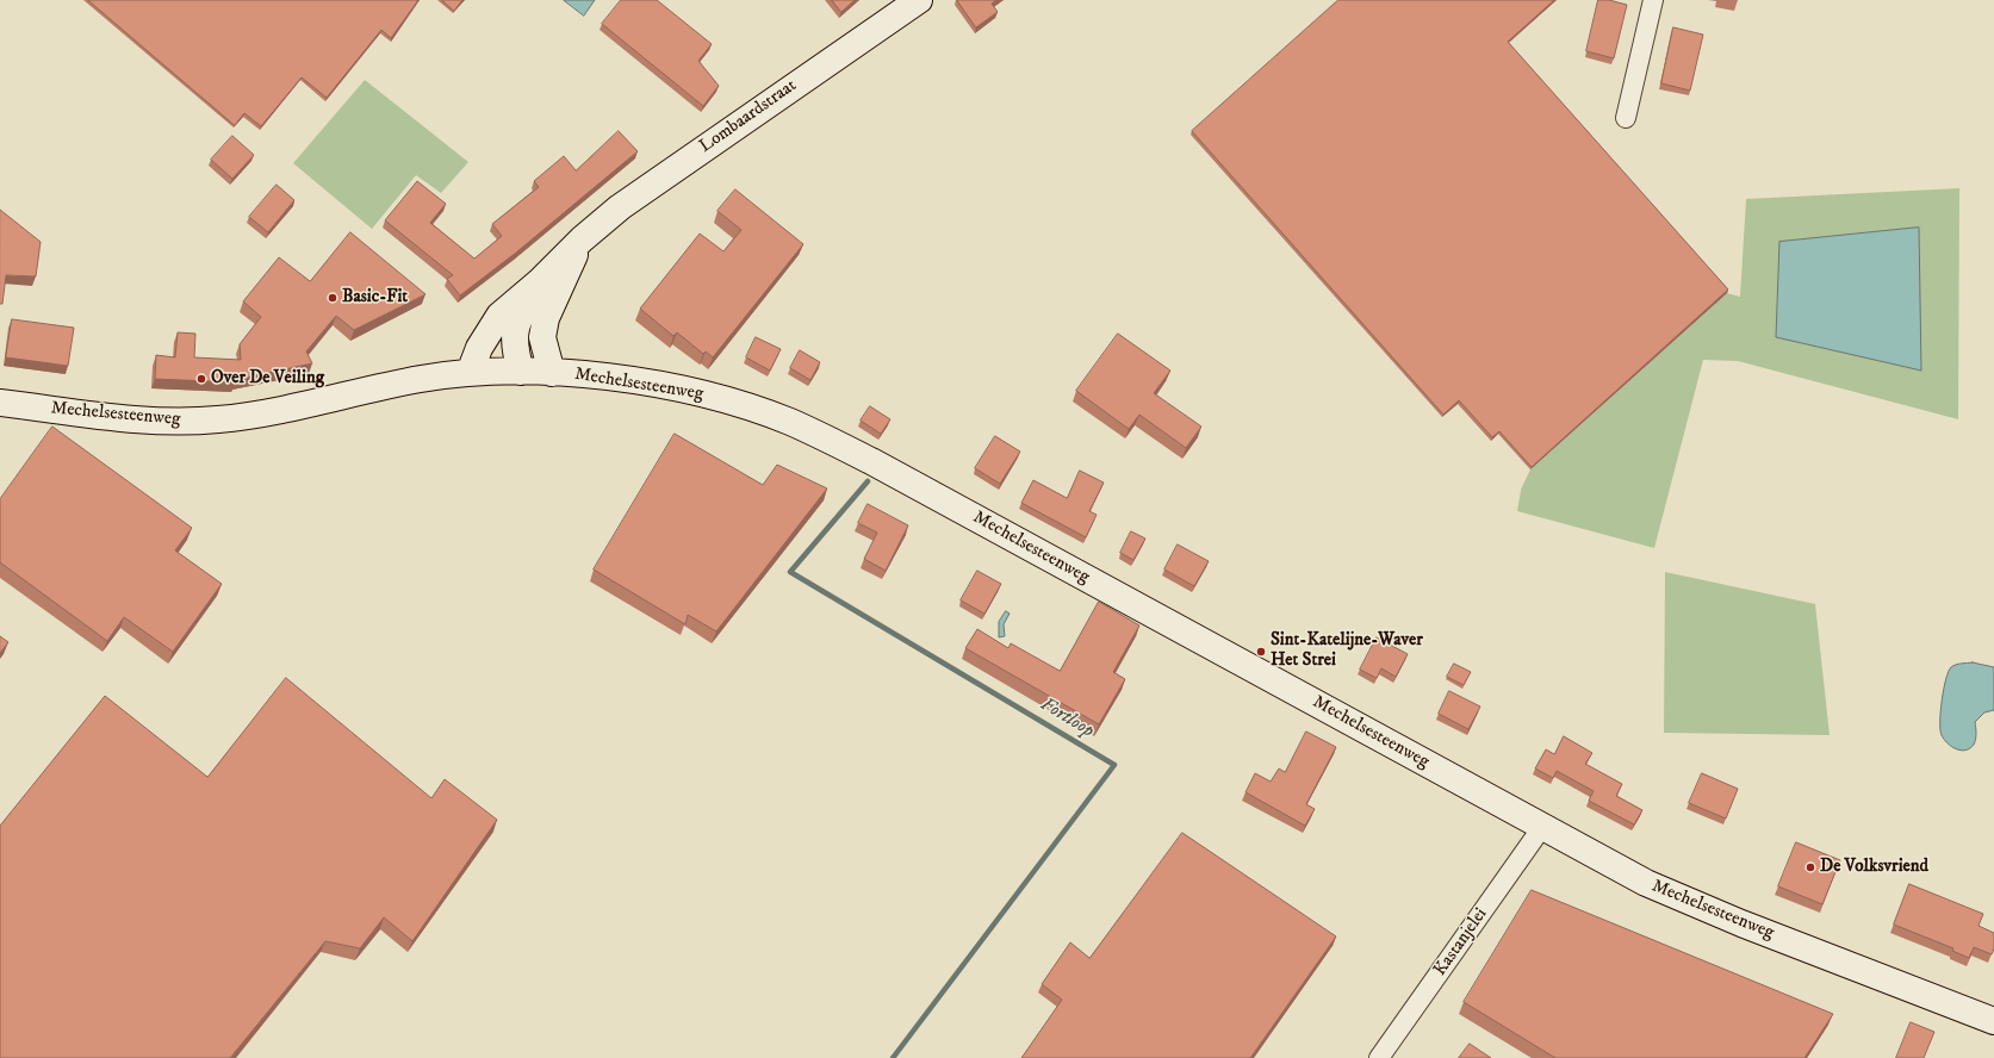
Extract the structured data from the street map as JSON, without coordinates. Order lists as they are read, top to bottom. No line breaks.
{"streets":{"street":["Lombaardstraat","Mechelsesteenweg","Kastanjelei"]},"crossings":[["Lombaardstraat","Mechelsesteenweg"],["Mechelsesteenweg","Kastanjelei"]],"water":["Fortloop"],"places":["Basic-Fit","Over De Veiling","Sint-Katelijne-Waver Het Strei","De Volksvriend"]}
